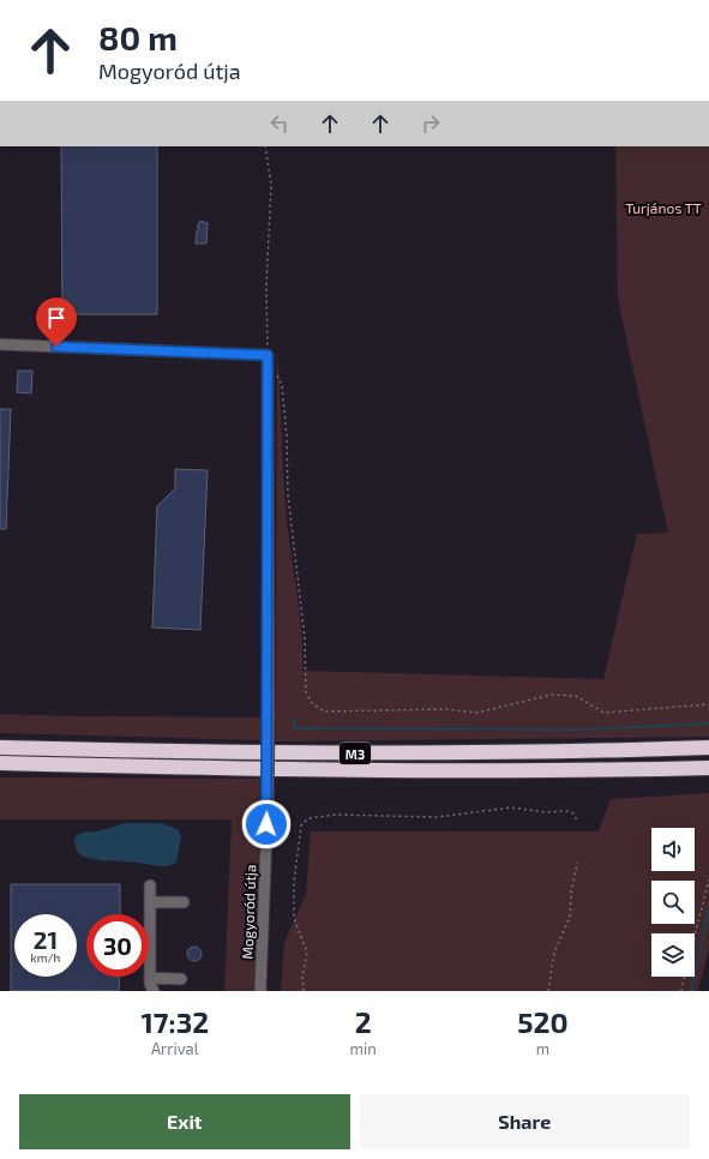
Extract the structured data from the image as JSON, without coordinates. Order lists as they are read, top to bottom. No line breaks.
{"streets":{"highway":["M3"],"street":["Mogyoród útja"]},"parks":["Turjános TT"],"page":{"turn":["80 m","Mogyoród útja"],"speed":"21 km/h","limit":"30","eta":["17:32","Arrival","2","min","520","m"],"buttons":["Exit","Share"]}}
